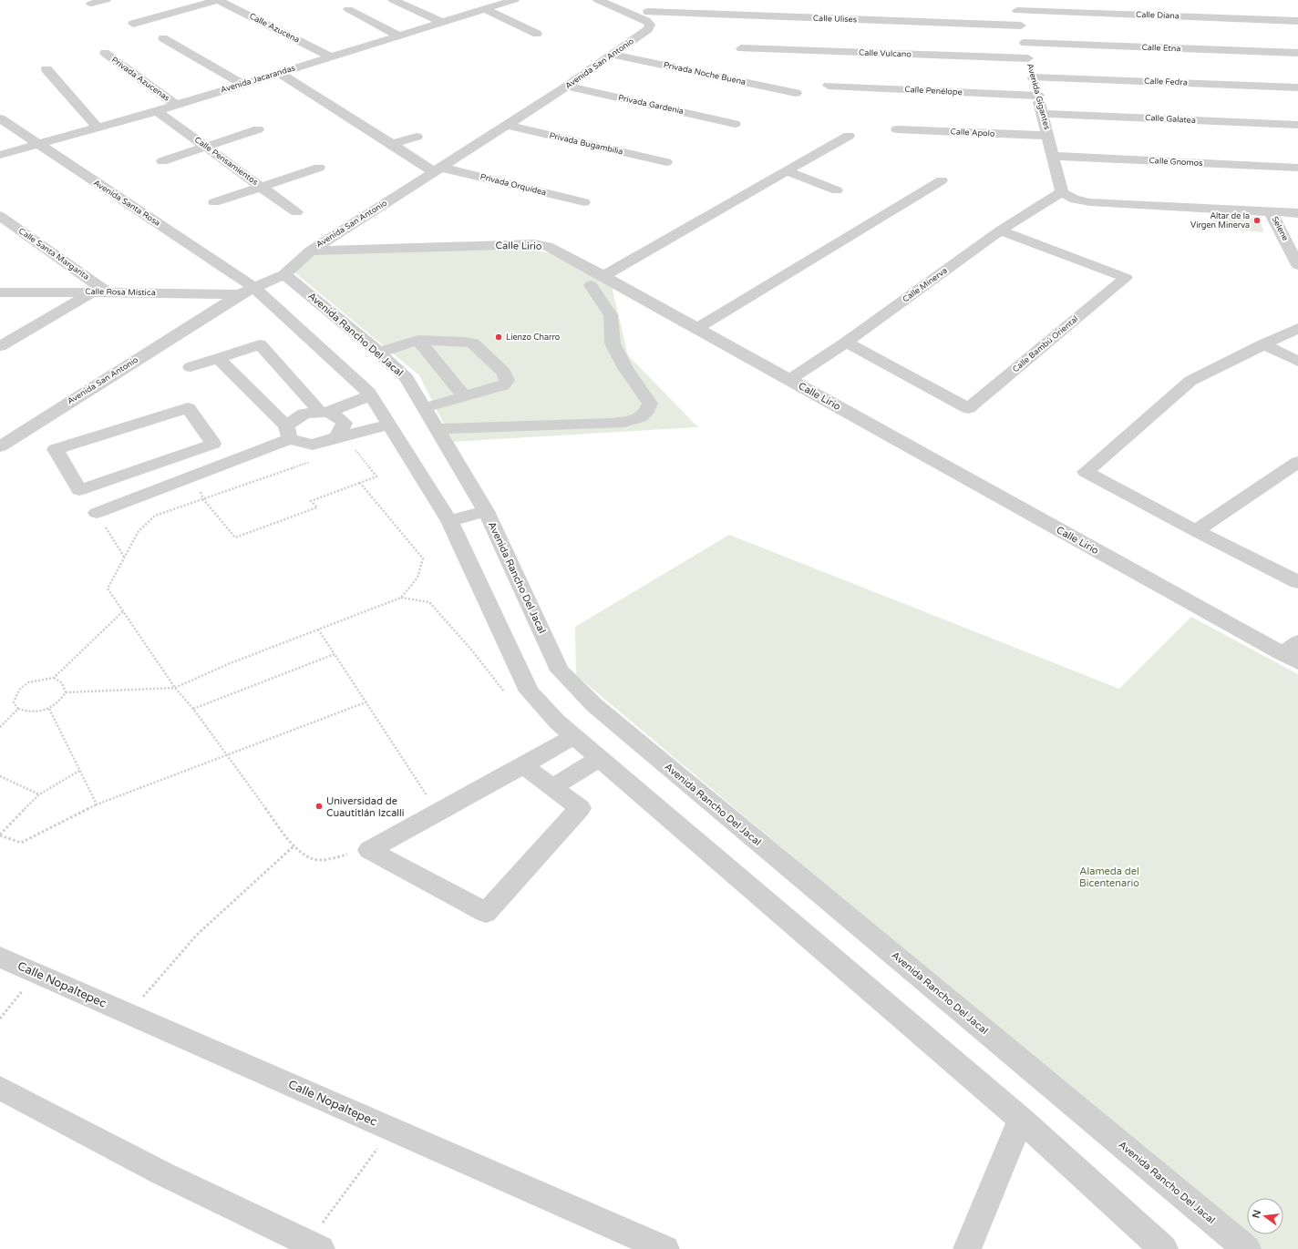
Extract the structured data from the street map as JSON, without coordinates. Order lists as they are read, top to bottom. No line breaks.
{"streets":{"street":["Calle Diana","Calle Ulises","Calle Azucena","Calle Etna","Calle Vulcano","Avenida San Antonio","Privada Noche Buena","Privada Azucenas","Avenida Jacarandas","Calle Fedra","Calle Penélope","Avenida Gigantes","Privada Gardenia","Calle Galatea","Calle Apolo","Privada Bugambilia","Calle Pensamientos","Calle Gnomos","Privada Orquídea","Avenida Santa Rosa","Selene","Calle Lirio","Calle Santa Margarita","Calle Minerva","Calle Rosa Mística","Avenida Rancho Del Jacal","Calle Bambú Oriental","Calle Nopaltepec"]},"crossings":[["Calle Diana","Avenida Gigantes"],["Calle Ulises","Avenida Gigantes"],["Calle Azucena","Avenida Jacarandas"],["Calle Etna","Avenida Gigantes"],["Calle Vulcano","Avenida Gigantes"],["Avenida San Antonio","Privada Noche Buena"],["Avenida San Antonio","Privada Gardenia"],["Avenida San Antonio","Privada Bugambilia"],["Avenida San Antonio","Privada Orquídea"],["Avenida San Antonio","Avenida Santa Rosa"],["Avenida San Antonio","Calle Lirio"],["Avenida San Antonio","Calle Rosa Mística"],["Avenida San Antonio","Avenida Rancho Del Jacal"],["Privada Azucenas","Avenida Jacarandas"],["Avenida Jacarandas","Calle Pensamientos"],["Avenida Jacarandas","Avenida Santa Rosa"],["Calle Fedra","Avenida Gigantes"],["Calle Penélope","Avenida Gigantes"],["Avenida Gigantes","Calle Galatea"],["Avenida Gigantes","Calle Apolo"],["Avenida Gigantes","Calle Gnomos"],["Avenida Gigantes","Calle Minerva"],["Avenida Santa Rosa","Calle Rosa Mística"],["Calle Lirio","Calle Minerva"],["Calle Santa Margarita","Calle Rosa Mística"],["Calle Minerva","Calle Bambú Oriental"]],"parks":["Alameda del Bicentenario"],"places":["Altar de la Virgen Minerva","Lienzo Charro","Universidad de Cuautitlán Izcalli"],"north":"left"}
